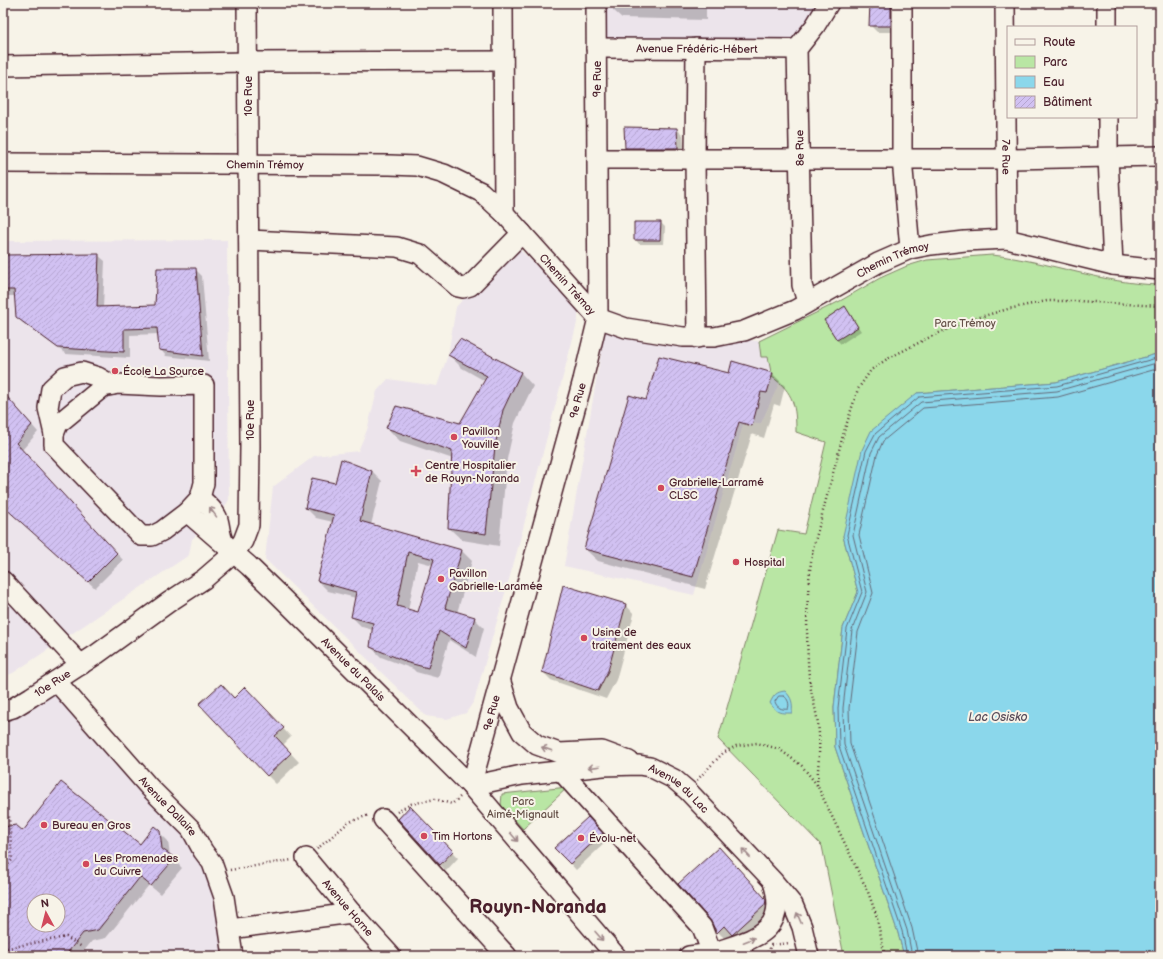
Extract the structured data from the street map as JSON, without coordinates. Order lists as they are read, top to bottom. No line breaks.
{"streets":{"street":["Avenue Frédéric-Hébert","9e Rue","10e Rue","8e Rue","7e Rue","Chemin Trémoy","Avenue du Palais","Avenue du Lac","Avenue Dallaire","Avenue Horne"]},"crossings":[["Avenue Frédéric-Hébert","9e Rue"],["Avenue Frédéric-Hébert","8e Rue"],["9e Rue","Chemin Trémoy"],["9e Rue","Avenue du Palais"],["9e Rue","Avenue du Lac"],["10e Rue","Chemin Trémoy"],["10e Rue","Avenue du Palais"],["10e Rue","Avenue Dallaire"],["8e Rue","Chemin Trémoy"],["7e Rue","Chemin Trémoy"],["Avenue du Palais","Avenue du Lac"]],"districts":["Rouyn-Noranda"],"water":["Lac Osisko"],"parks":["Parc Trémoy","Parc Aimé-Mignault"],"places":{"other":["École La Source","Pavillon Youville","Grabrielle-Larramé CLSC","Hospital","Pavillon Gabrielle-Laramée","Usine de traitement des eaux","Bureau en Gros","Tim Hortons","Évolu-net","Les Promenades du Cuivre"],"health":["Centre Hospitalier de Rouyn-Noranda"]},"legend":["Route","Parc","Eau","Bâtiment"],"north":"top"}
